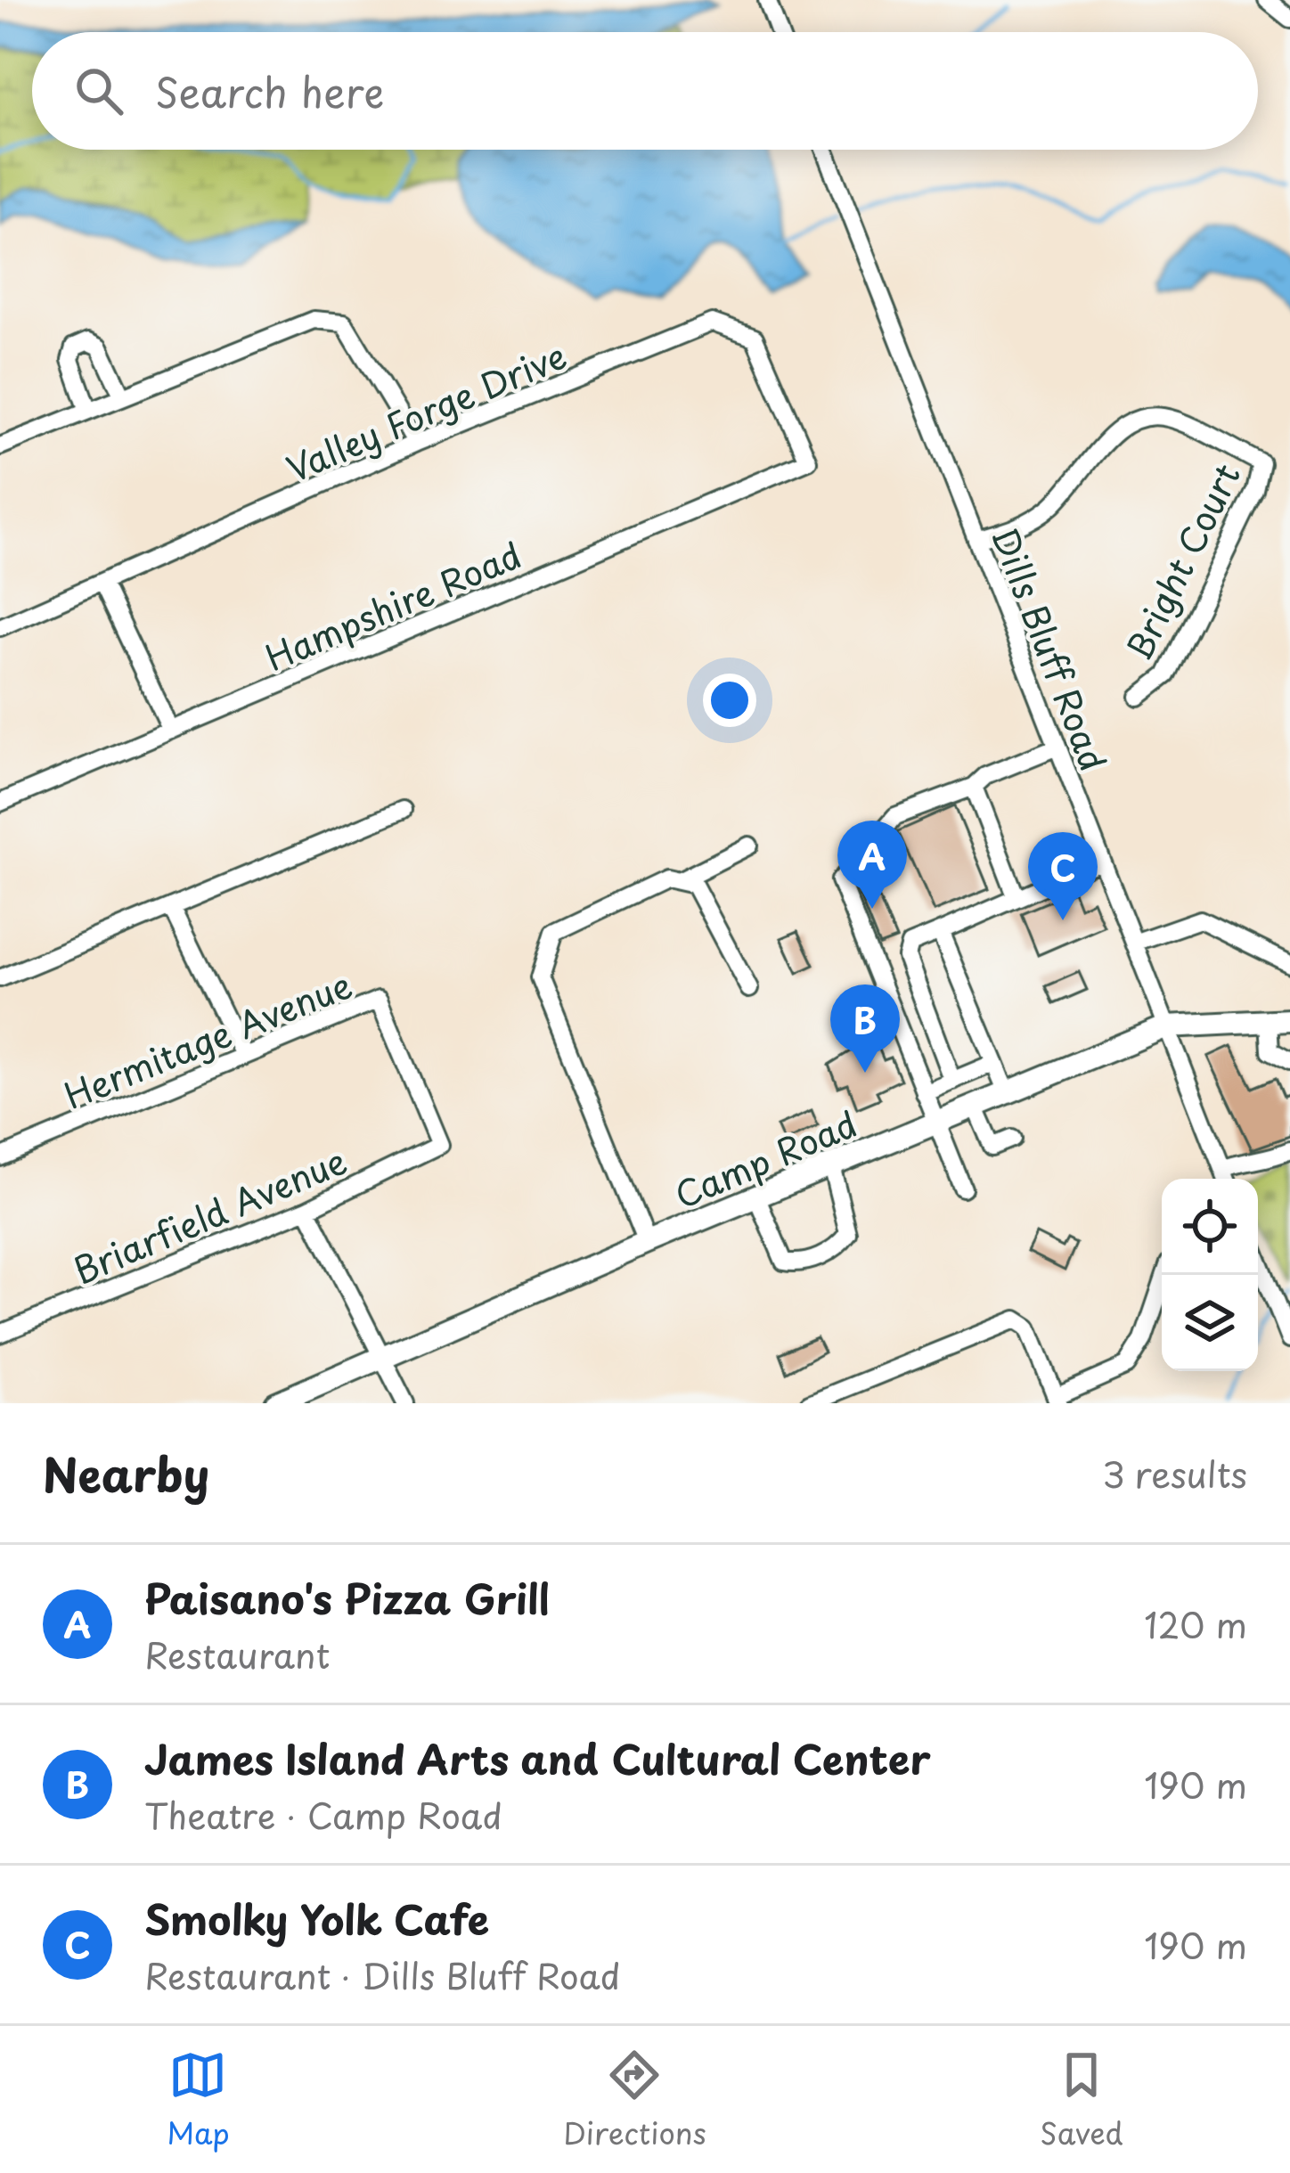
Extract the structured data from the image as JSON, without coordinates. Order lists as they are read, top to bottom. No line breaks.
{"streets":{"main road":["Camp Road"],"street":["Valley Forge Drive","Bright Court","Hampshire Road","Dills Bluff Road","Hermitage Avenue","Briarfield Avenue"]},"crossings":[["Valley Forge Drive","Hampshire Road"],["Bright Court","Dills Bluff Road"],["Dills Bluff Road","Camp Road"],["Hermitage Avenue","Briarfield Avenue"]],"page":{"search":"Search here","pins":["A","C","B"],"heading":["Nearby","3 results"],"list":[{"mark":"A","name":"Paisano's Pizza Grill","note":"Restaurant","value":"120 m"},{"mark":"B","name":"James Island Arts and Cultural Center","note":"Theatre · Camp Road","value":"190 m"},{"mark":"C","name":"Smolky Yolk Cafe","note":"Restaurant · Dills Bluff Road","value":"190 m"}],"nav":["Map","Directions","Saved"]}}
